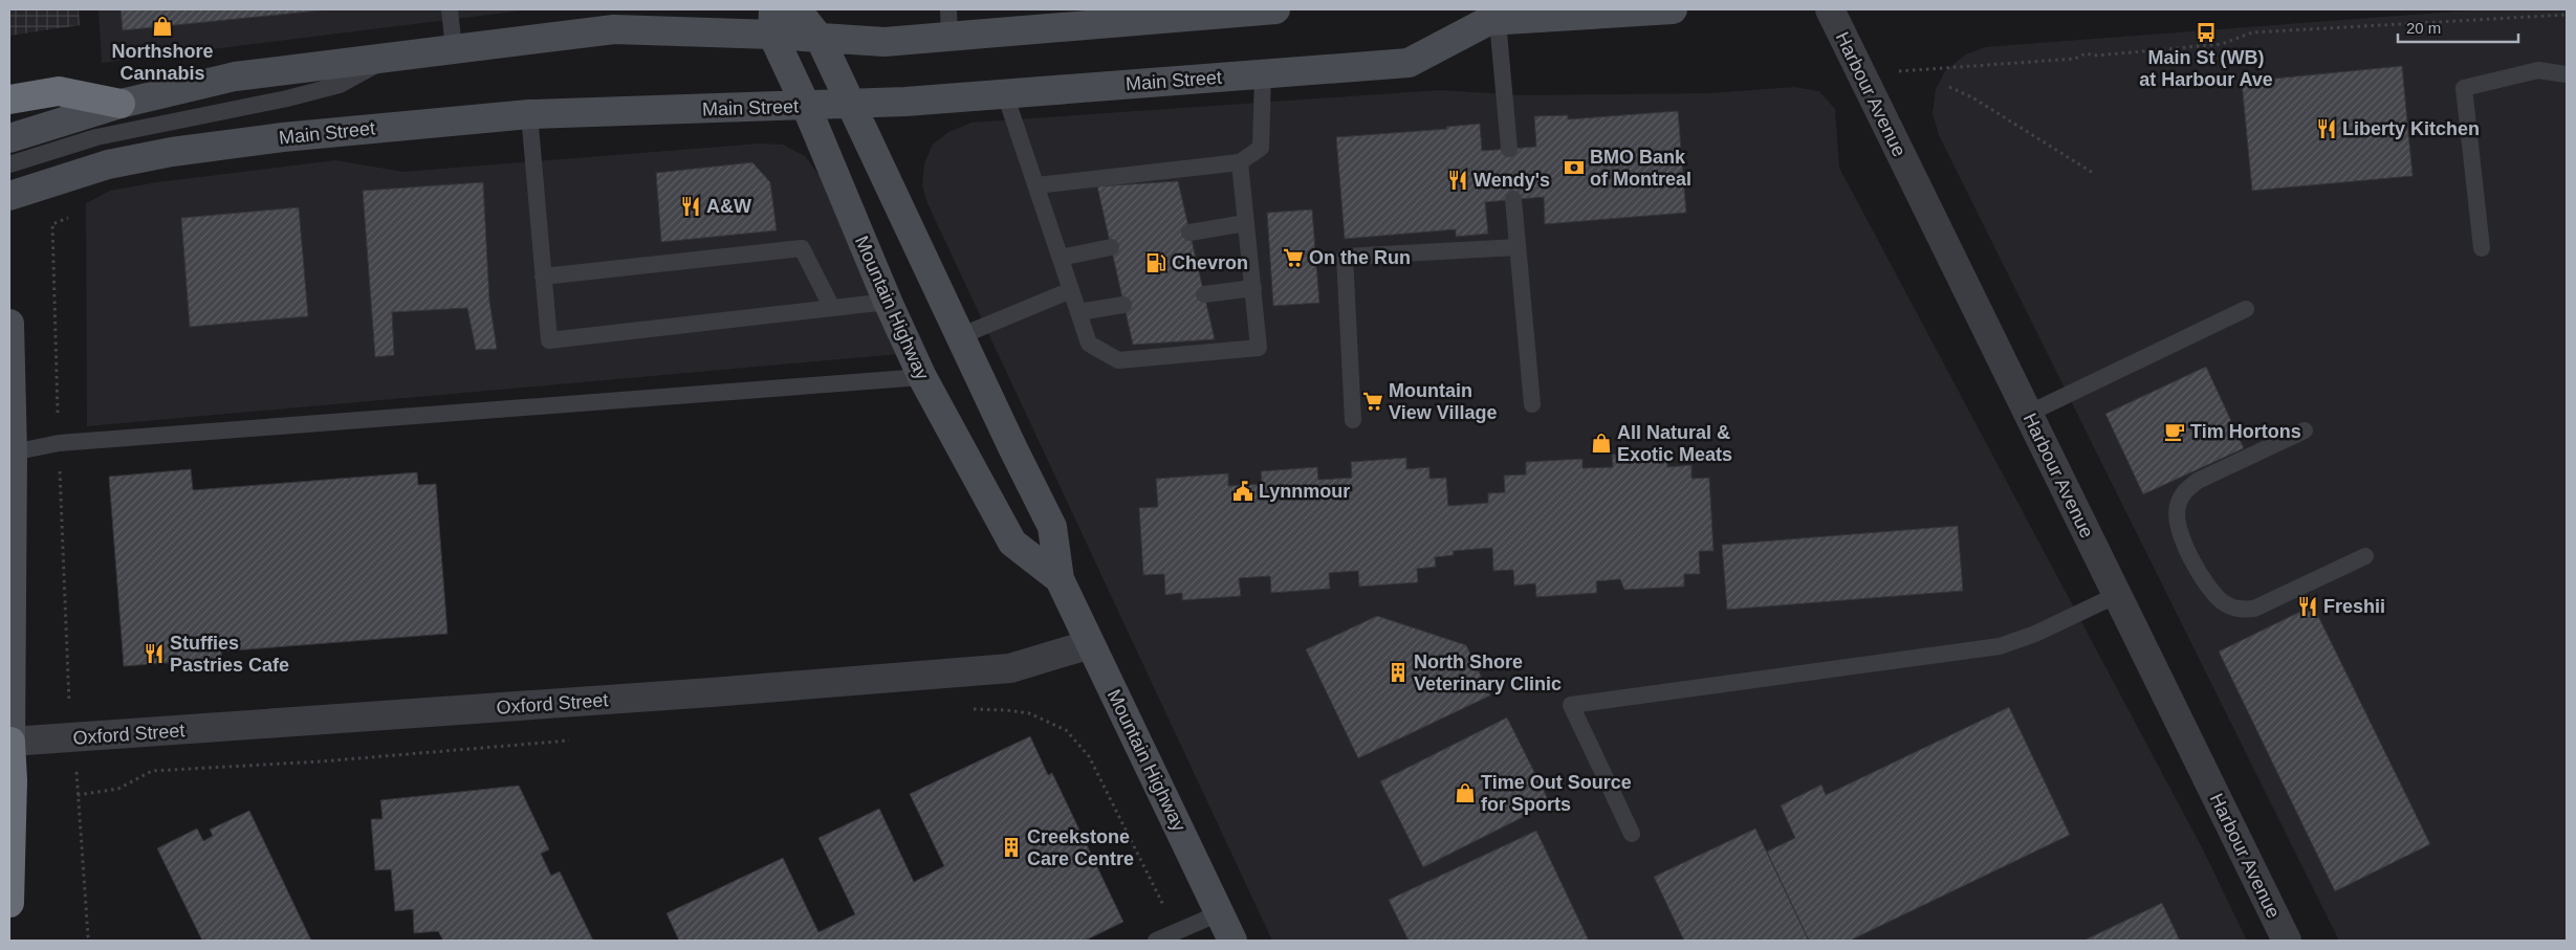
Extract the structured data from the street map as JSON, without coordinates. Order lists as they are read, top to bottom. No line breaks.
{"streets":{"main road":["Main Street","Mountain Highway"],"street":["Harbour Avenue","Oxford Street"]},"crossings":[["Main Street","Mountain Highway"],["Mountain Highway","Oxford Street"]],"places":{"shop":["Northshore Cannabis","All Natural & Exotic Meats","Time Out Source for Sports"],"bus stop":["Main St (WB) at Harbour Ave"],"restaurant":["Liberty Kitchen","Wendy's","A&W","Freshii","Stuffies Pastries Cafe"],"bank":["BMO Bank of Montreal"],"supermarket":["On the Run","Mountain View Village"],"fuel station":["Chevron"],"cafe":["Tim Hortons"],"public building":["Lynnmour"],"building":["North Shore Veterinary Clinic","Creekstone Care Centre"]},"scale_bar":"20 m"}
